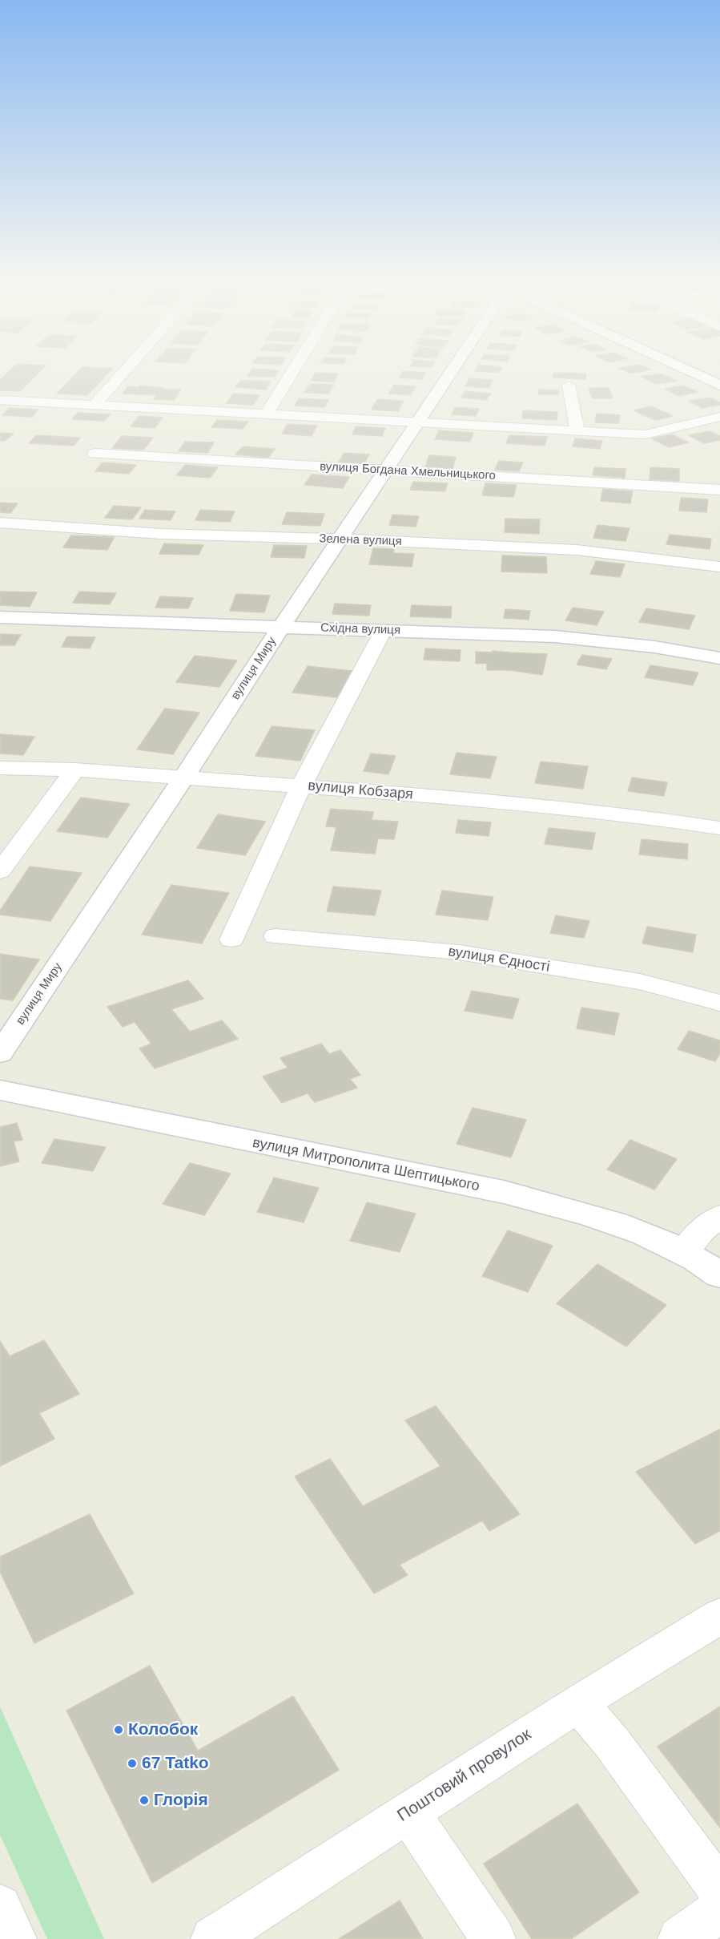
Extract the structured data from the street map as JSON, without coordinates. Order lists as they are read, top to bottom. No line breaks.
{"streets":{"street":["вулиця Богдана Хмельницького","Зелена вулиця","Східна вулиця","вулиця Миру","вулиця Кобзаря","вулиця Єдності","вулиця Митрополита Шептицького","Поштовий провулок"]},"crossings":[["вулиця Богдана Хмельницького","вулиця Миру"],["Зелена вулиця","вулиця Миру"],["Східна вулиця","вулиця Миру"],["вулиця Миру","вулиця Кобзаря"]],"places":["Колобок","67 Tatko","Глорія"]}
